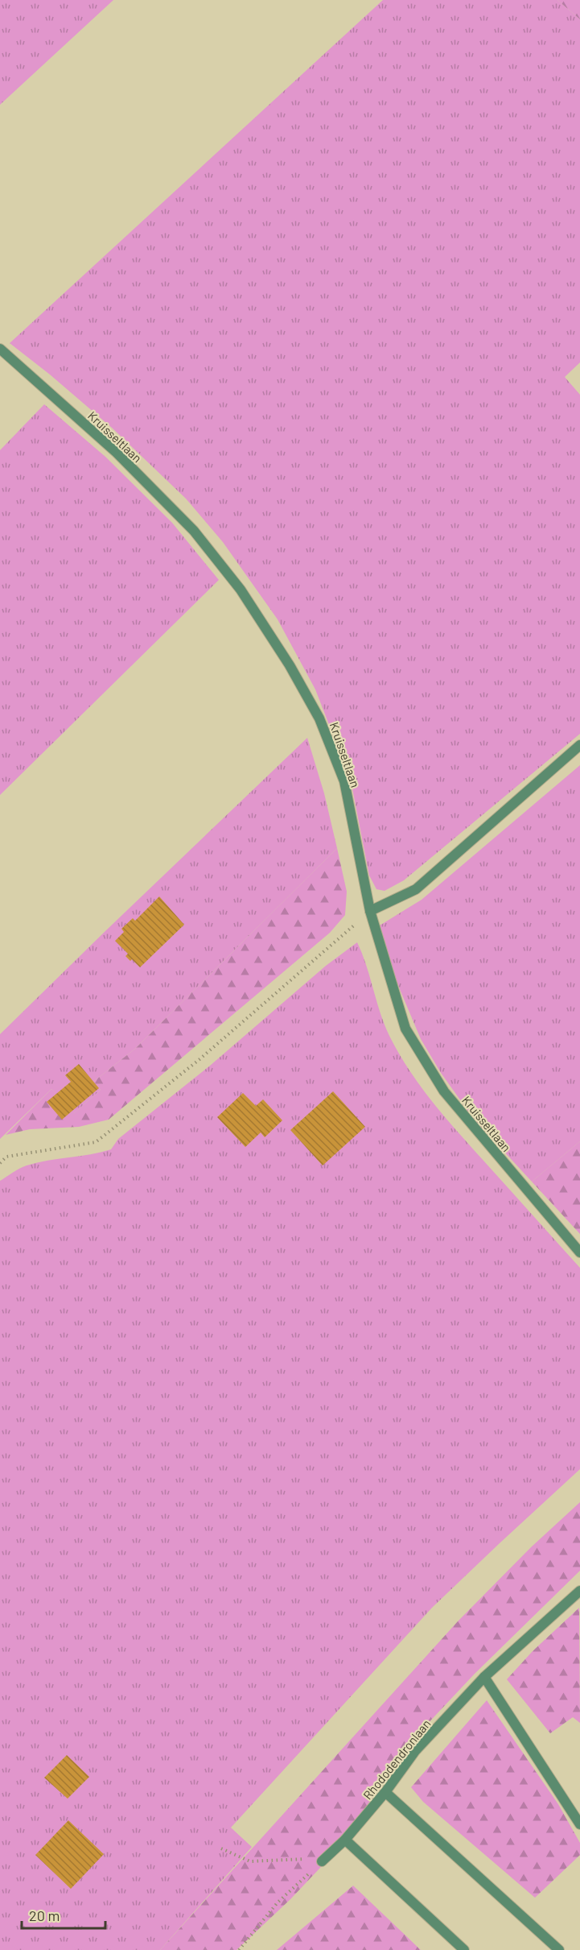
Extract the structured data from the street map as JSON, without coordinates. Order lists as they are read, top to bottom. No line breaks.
{"streets":{"street":["Kruisseltlaan","Rhododendronlaan"]},"scale_bar":"20 m"}
